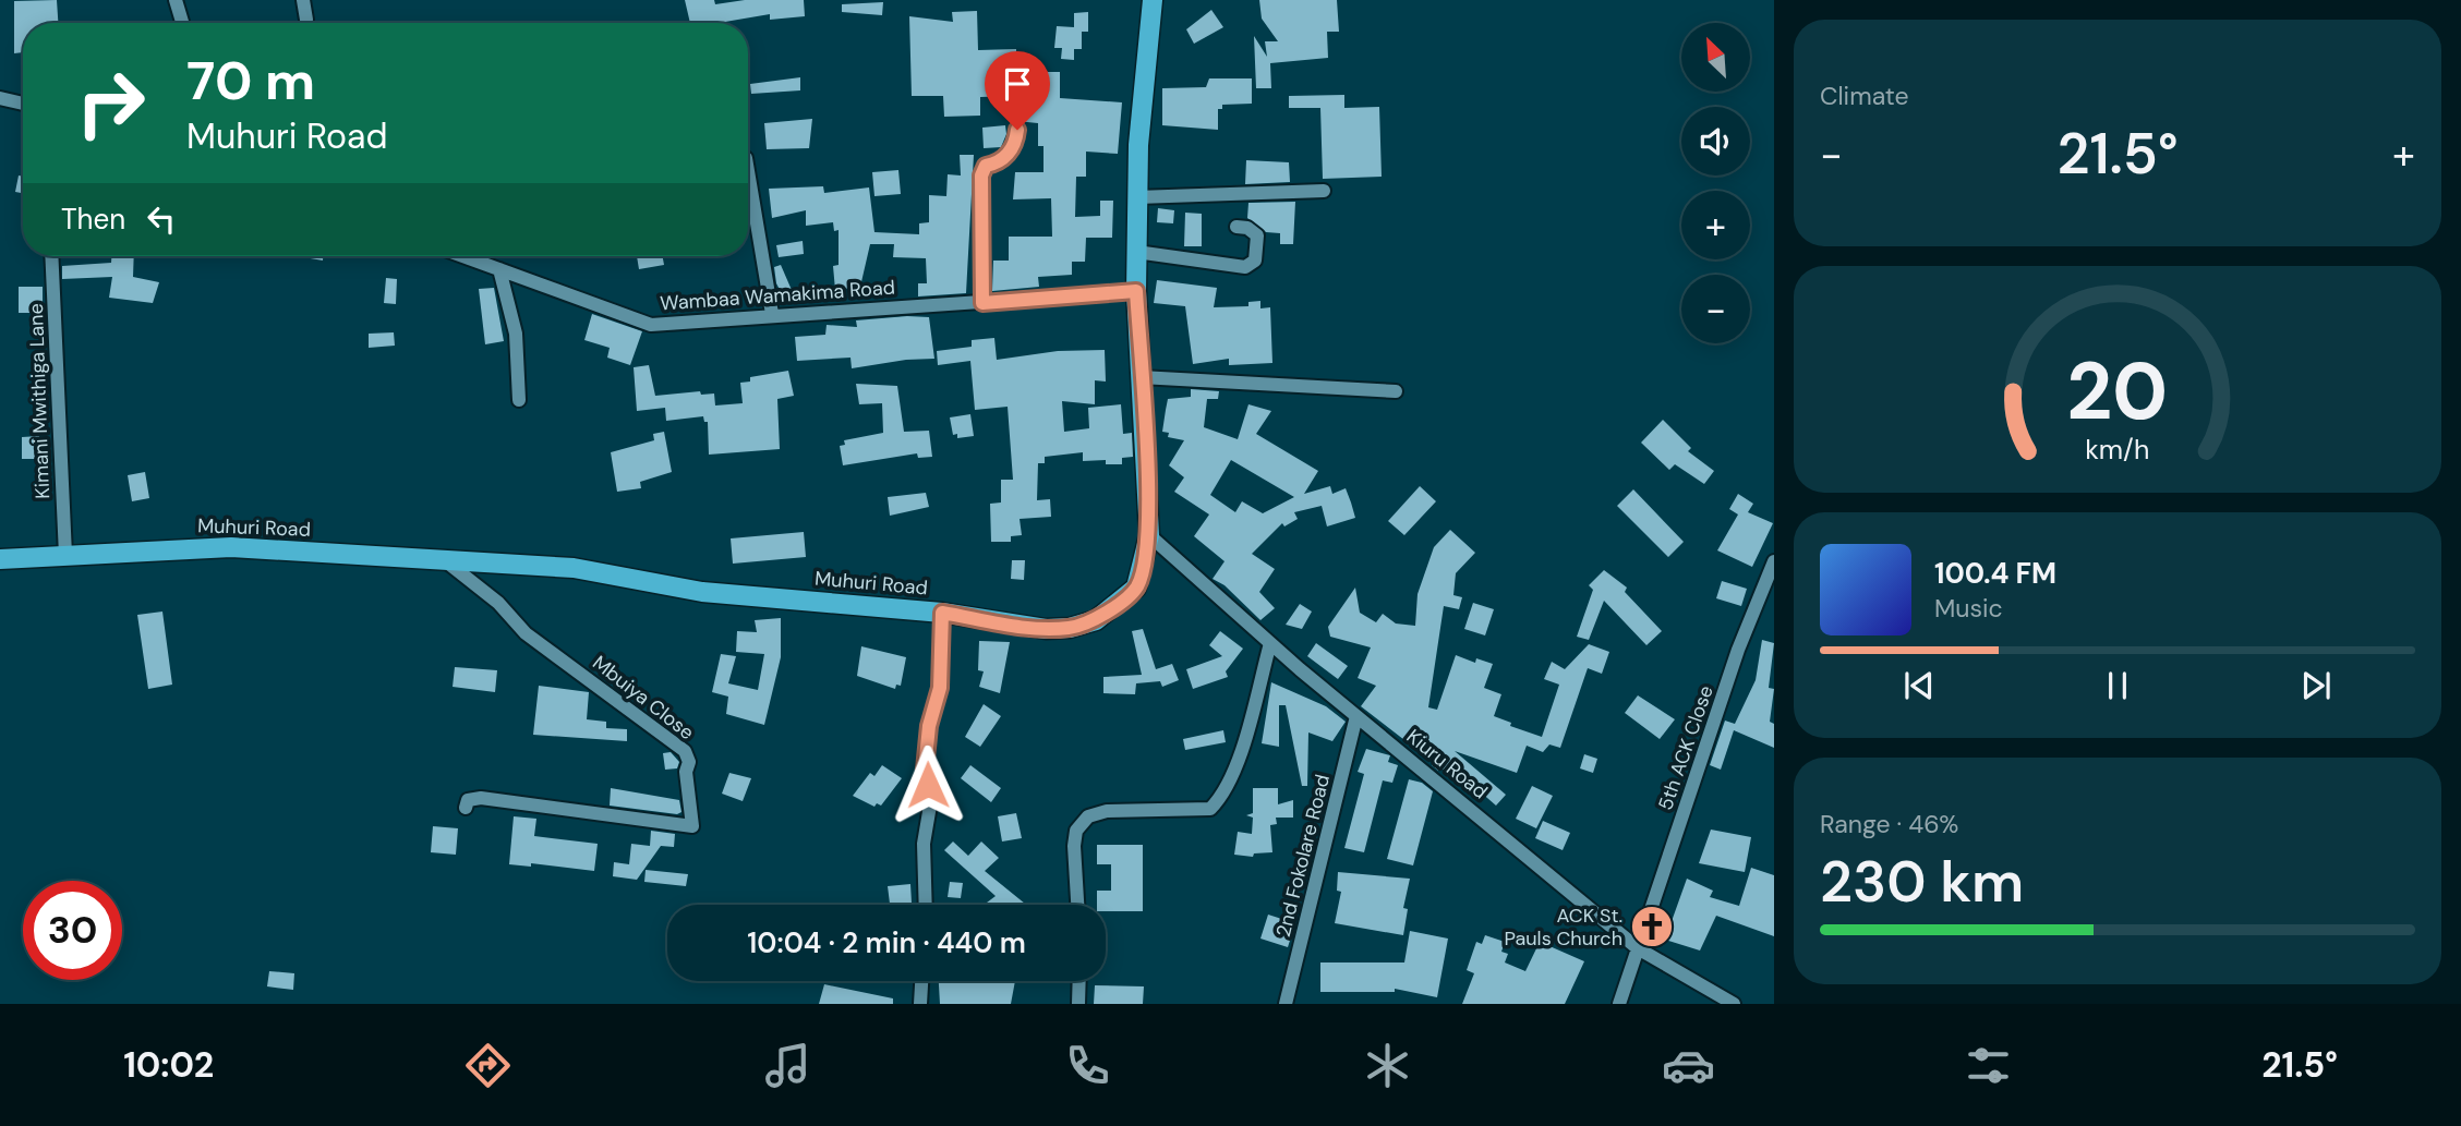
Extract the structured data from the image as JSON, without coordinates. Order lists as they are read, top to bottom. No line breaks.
{"streets":{"main road":["Muhuri Road"],"street":["Wambaa Wamakima Road","Kimani Mwithiga Lane","Mbuiya Close","5th ACK Close","Kiuru Road","2nd Fokolare Road"]},"crossings":[["Wambaa Wamakima Road","Muhuri Road"],["Kimani Mwithiga Lane","Muhuri Road"],["Muhuri Road","Mbuiya Close"],["Muhuri Road","Kiuru Road"],["5th ACK Close","Kiuru Road"],["Kiuru Road","2nd Fokolare Road"]],"places":{"church":["ACK St. Pauls Church"]},"north":"top left","page":{"tile":["Climate",["Range · 46%","230 km"]],"map_buttons":["+","−"],"turn":["70 m","Muhuri Road"],"heat":["−","21.5°","+"],"then":"Then","song":["100.4 FM","Music"],"limit":"30","trip":"10:04 · 2 min · 440 m","tabs":["10:02","21.5°"],"gauge":["20","km/h"]}}
